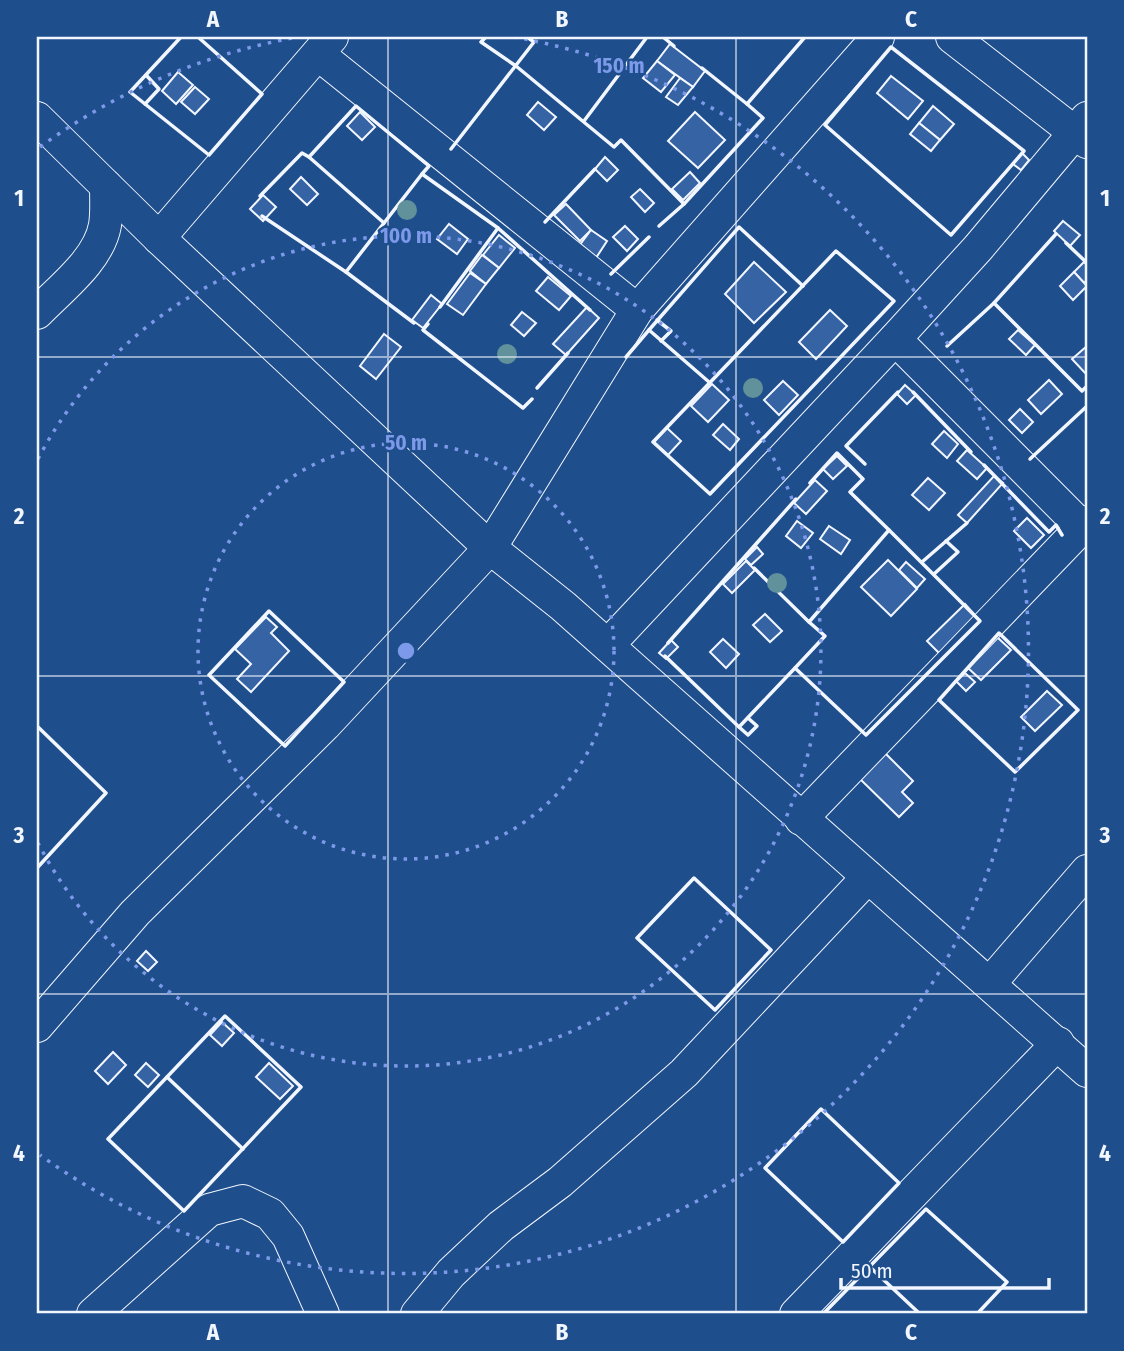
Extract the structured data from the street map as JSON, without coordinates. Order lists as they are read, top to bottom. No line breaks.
{"scale_bar":"50 m","grid":{"columns":["A","B","C"],"rows":["1","2","3","4"]},"rings":["150 m","100 m","50 m"]}
